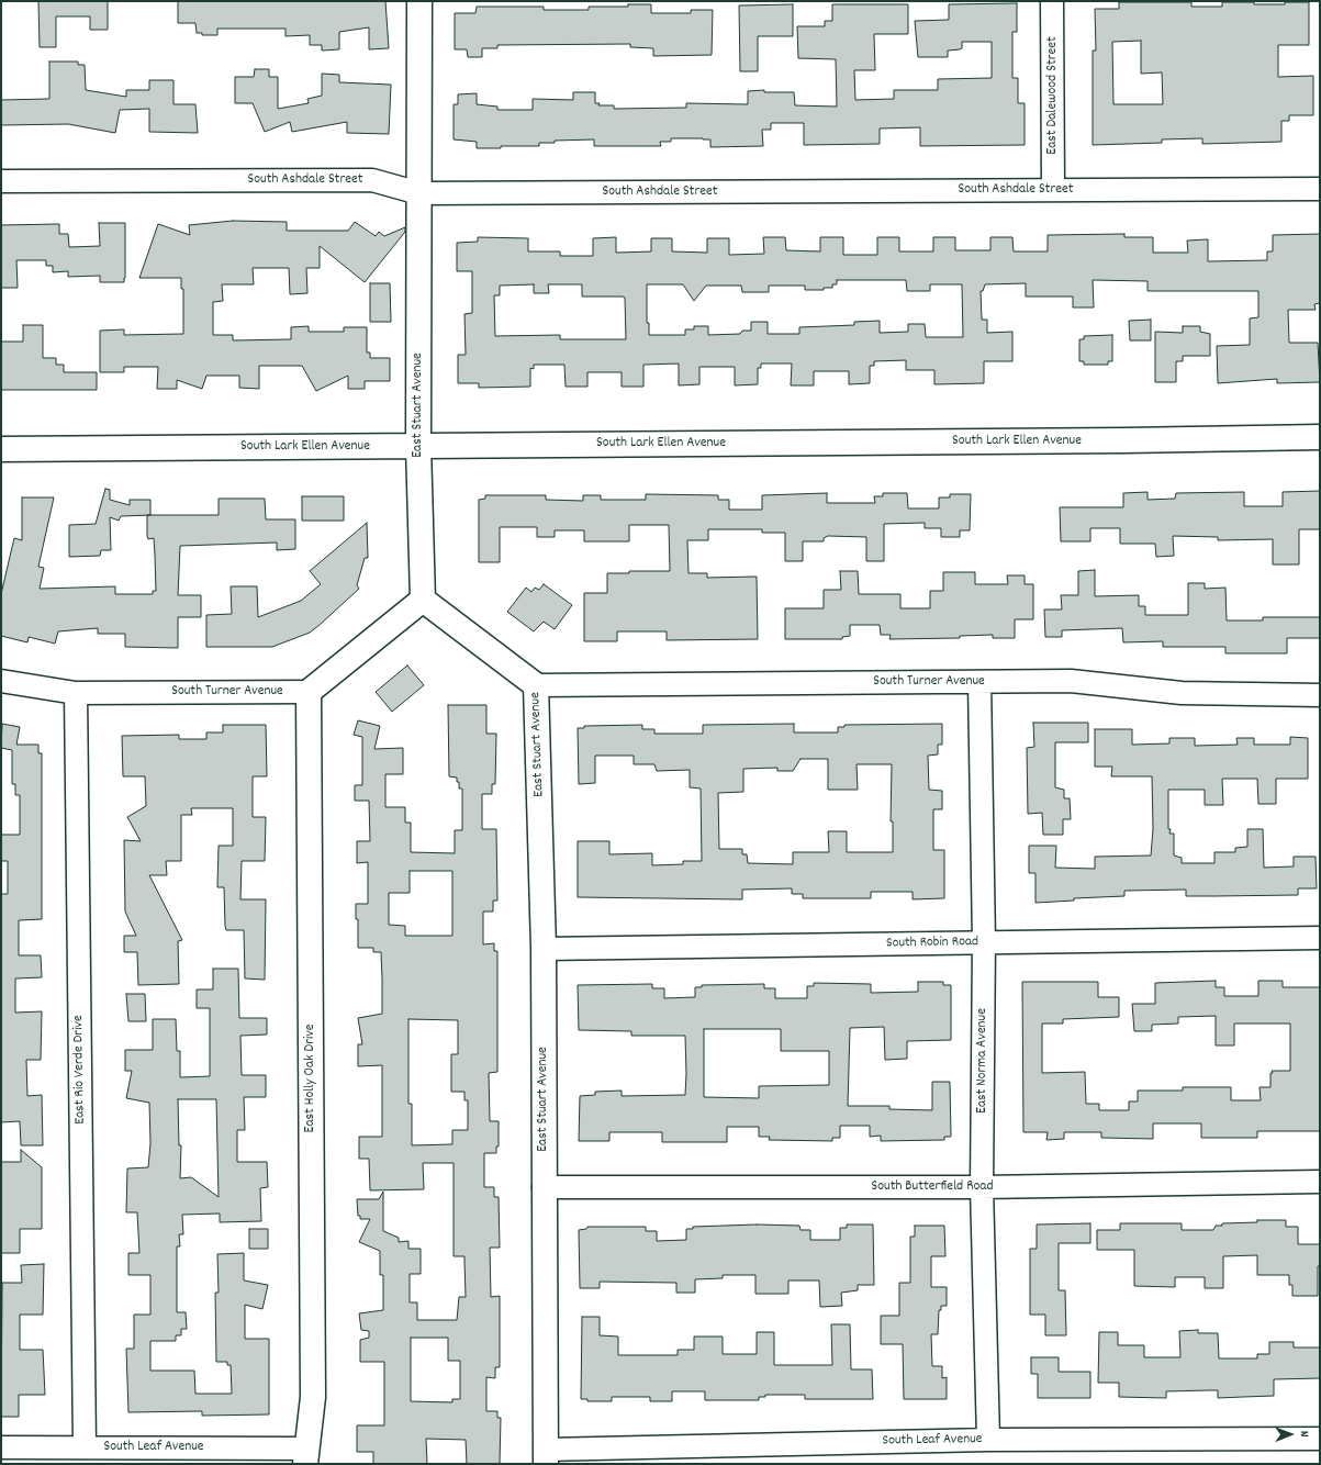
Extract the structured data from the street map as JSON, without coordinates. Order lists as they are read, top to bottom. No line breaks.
{"streets":{"street":["East Dalewood Street","South Ashdale Street","East Stuart Avenue","South Lark Ellen Avenue","South Turner Avenue","South Robin Road","East Norma Avenue","East Rio Verde Drive","East Holly Oak Drive","South Butterfield Road","South Leaf Avenue"]},"crossings":[["East Dalewood Street","South Ashdale Street"],["South Ashdale Street","East Stuart Avenue"],["East Stuart Avenue","South Lark Ellen Avenue"],["East Stuart Avenue","South Turner Avenue"],["East Stuart Avenue","South Robin Road"],["East Stuart Avenue","South Butterfield Road"],["East Stuart Avenue","South Leaf Avenue"],["South Turner Avenue","East Norma Avenue"],["South Turner Avenue","East Rio Verde Drive"],["South Turner Avenue","East Holly Oak Drive"],["South Robin Road","East Norma Avenue"],["East Norma Avenue","South Butterfield Road"],["East Norma Avenue","South Leaf Avenue"],["East Rio Verde Drive","South Leaf Avenue"],["East Holly Oak Drive","South Leaf Avenue"]],"north":"right"}
